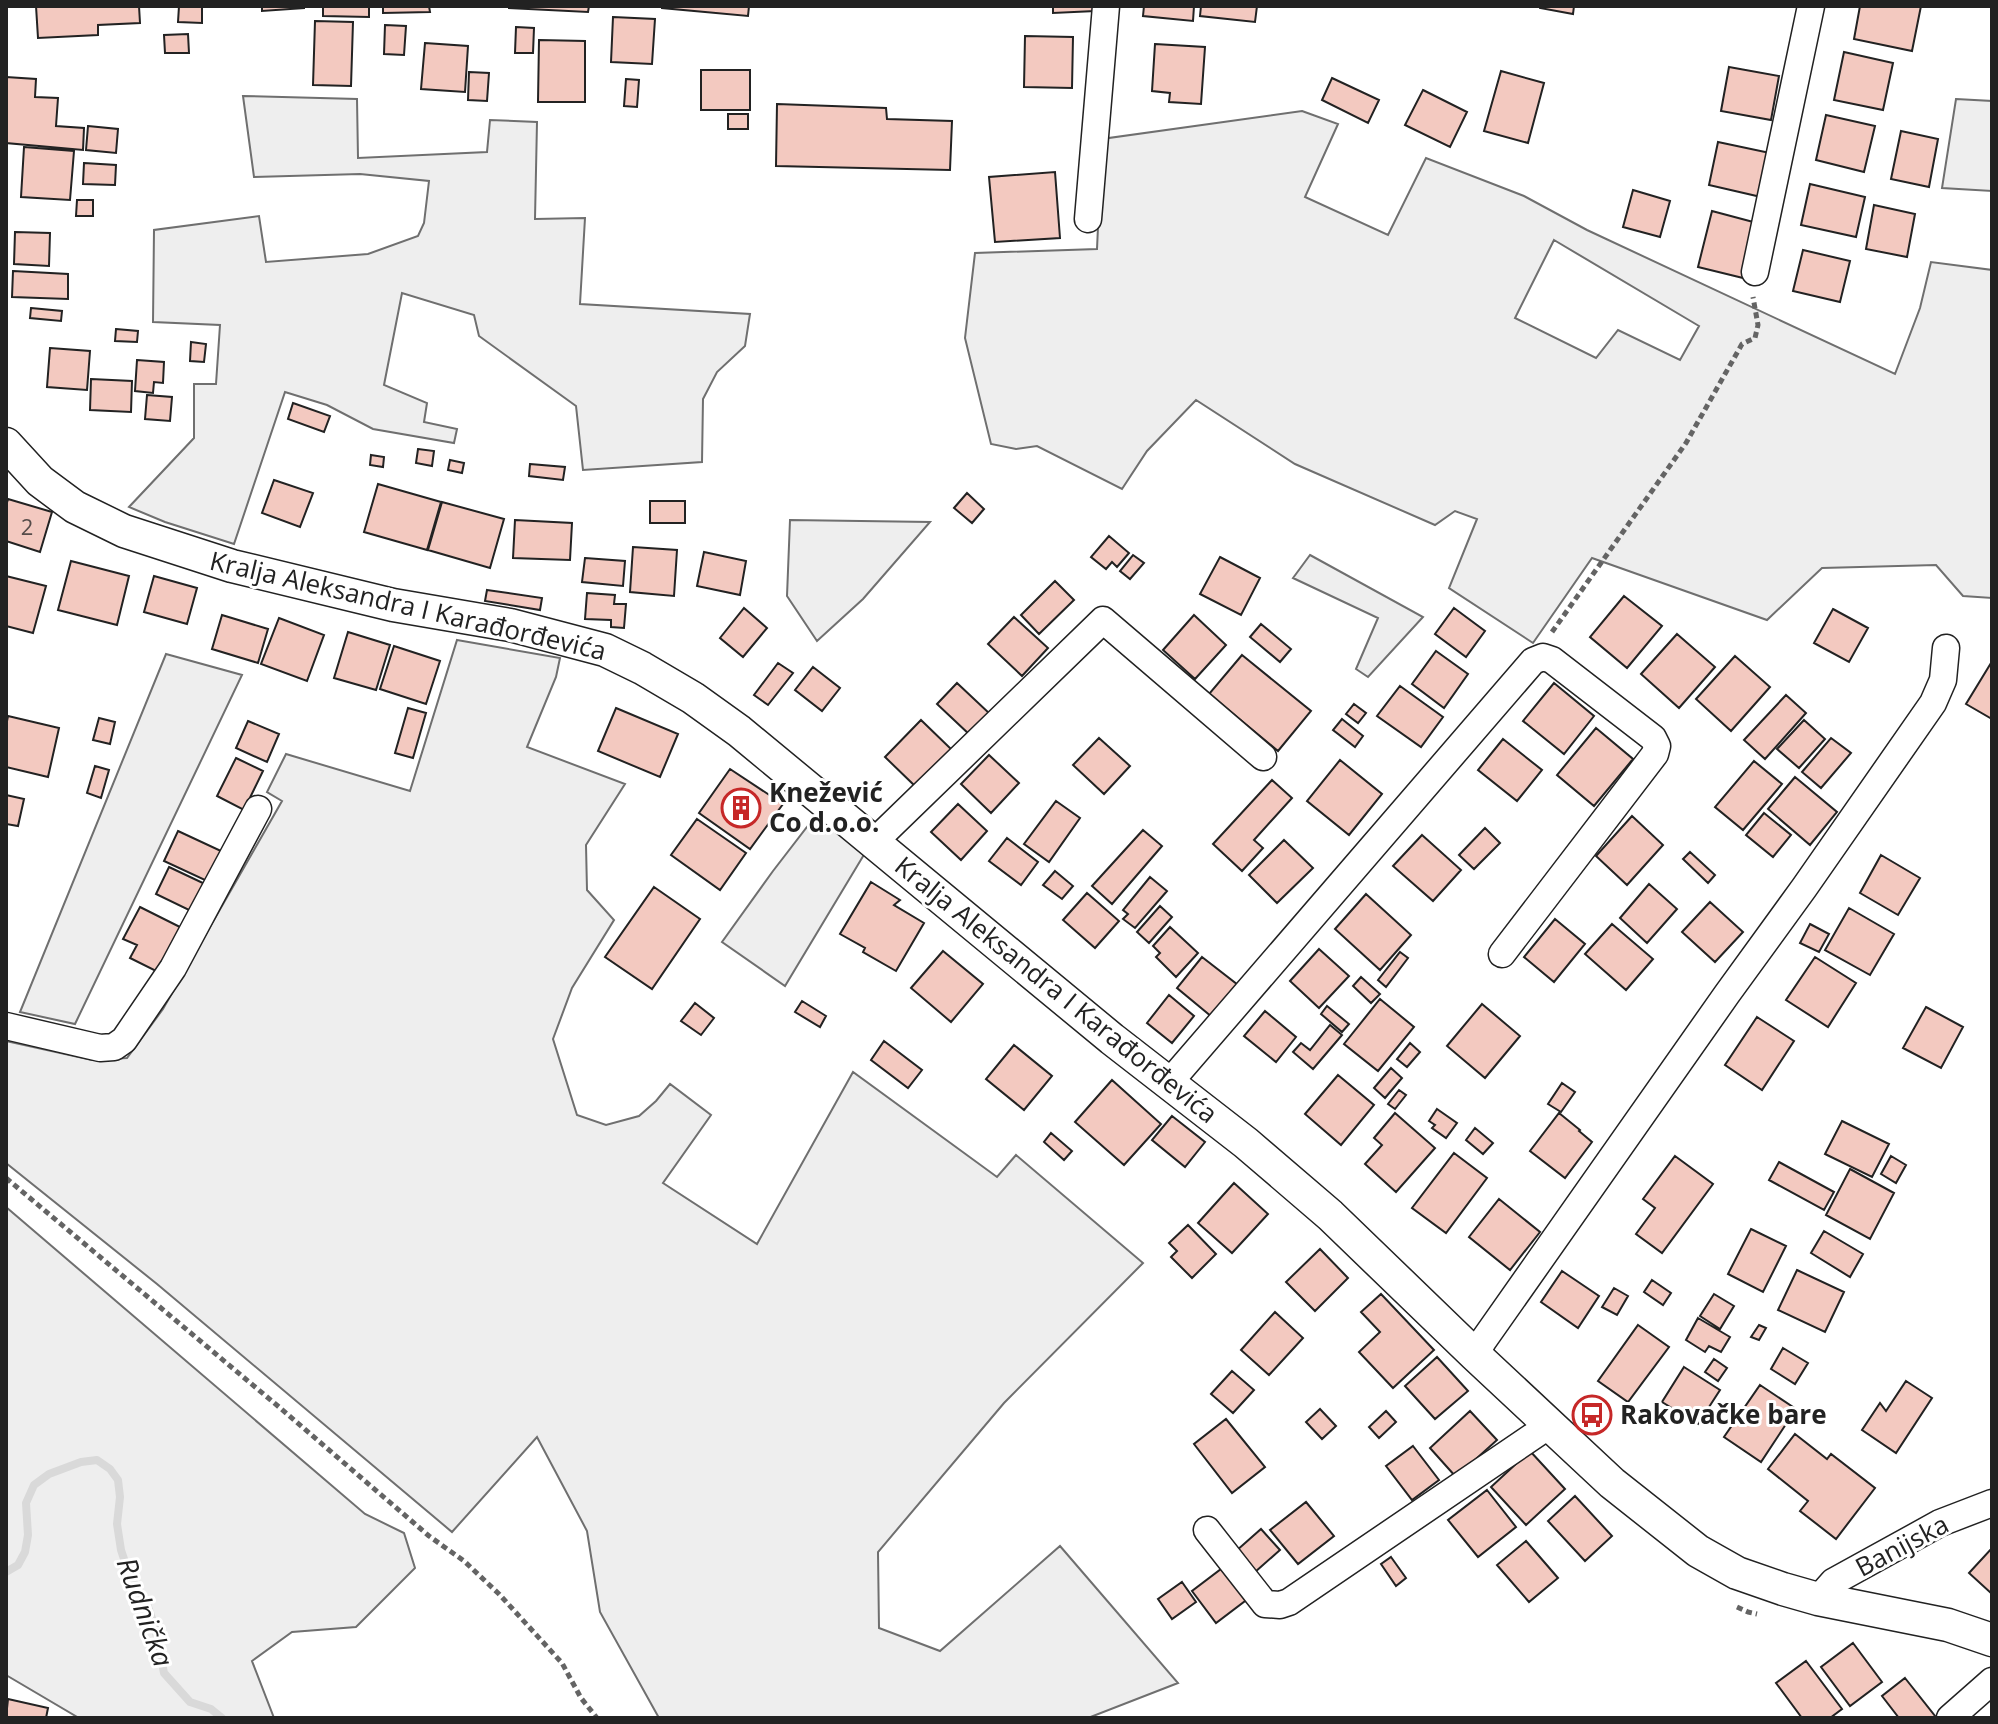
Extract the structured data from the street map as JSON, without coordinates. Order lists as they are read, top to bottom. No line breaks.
{"streets":{"street":["Kralja Aleksandra I Karađorđevića","Banijska"]},"crossings":[["Kralja Aleksandra I Karađorđevića","Banijska"]],"water":["Rudnička"],"places":{"building":["Knežević Co d.o.o."],"bus stop":["Rakovačke bare"]},"house_numbers":["2"]}
